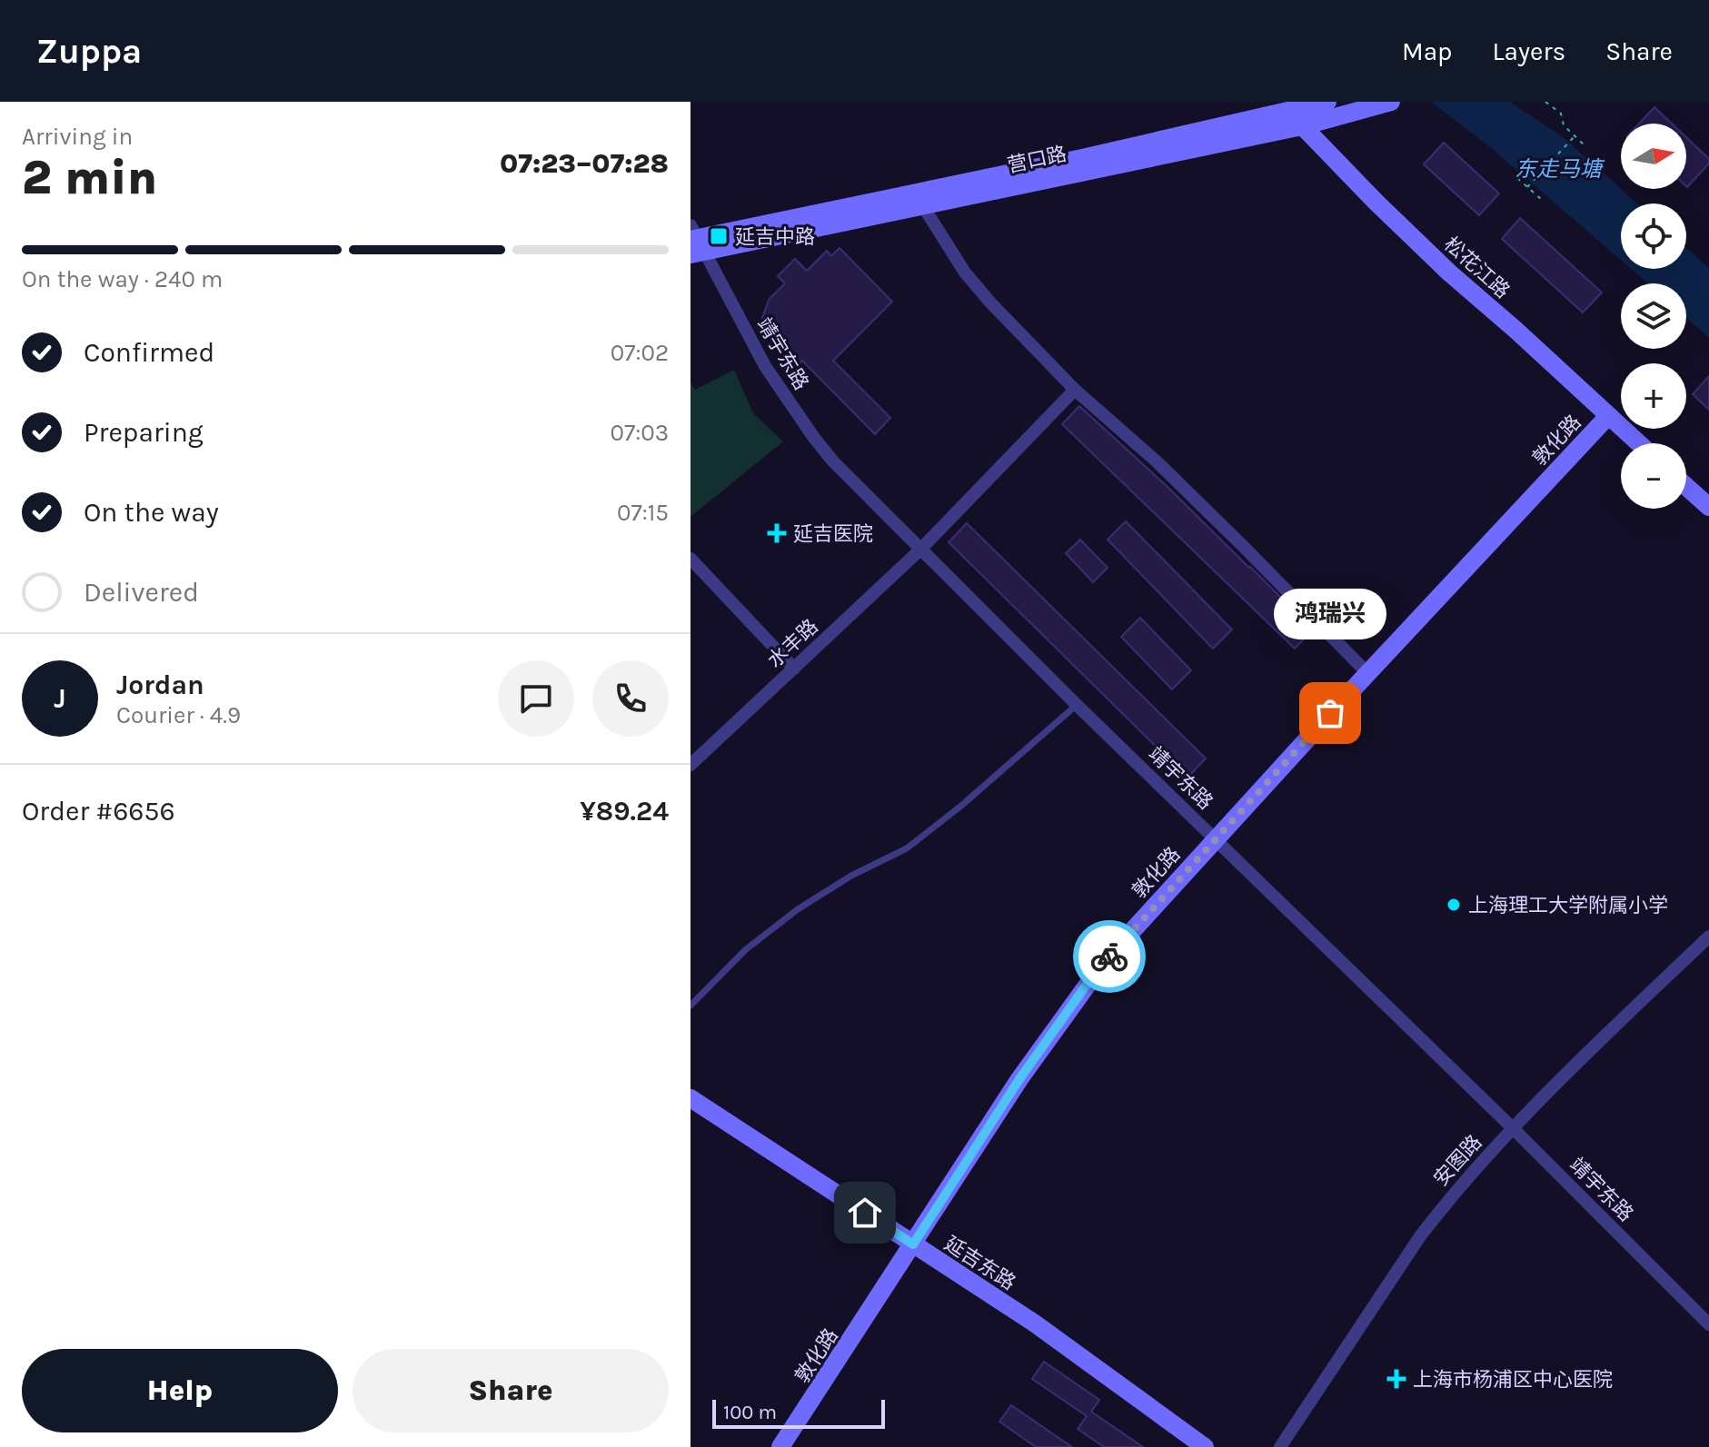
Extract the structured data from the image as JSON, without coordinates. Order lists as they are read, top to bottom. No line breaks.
{"streets":{"street":["营口路","松花江路","靖宇东路","敦化路","水丰路","安图路","延吉东路"]},"crossings":[["营口路","松花江路"],["营口路","靖宇东路"],["松花江路","敦化路"],["靖宇东路","敦化路"],["靖宇东路","水丰路"],["靖宇东路","安图路"],["敦化路","延吉东路"]],"water":["东走马塘"],"places":{"transit":["延吉中路"],"health":["延吉医院","上海市杨浦区中心医院"],"other":["鸿瑞兴","上海理工大学附属小学"]},"scale_bar":"100 m","north":"right","page":{"header":"Zuppa","nav":["Map","Layers","Share"],"heading":["2 min","Arriving in","07:23–07:28"],"panel":["Jordan","Courier · 4.9","Order #6656","¥89.24"],"map_buttons":["+","−"],"bar":"On the way · 240 m","list":[["Confirmed","07:02"],["Preparing","07:03"],["On the way","07:15"],"Delivered"],"bubble":"鸿瑞兴","round":"J","buttons":["Help","Share"],"scale":"100 m"}}
